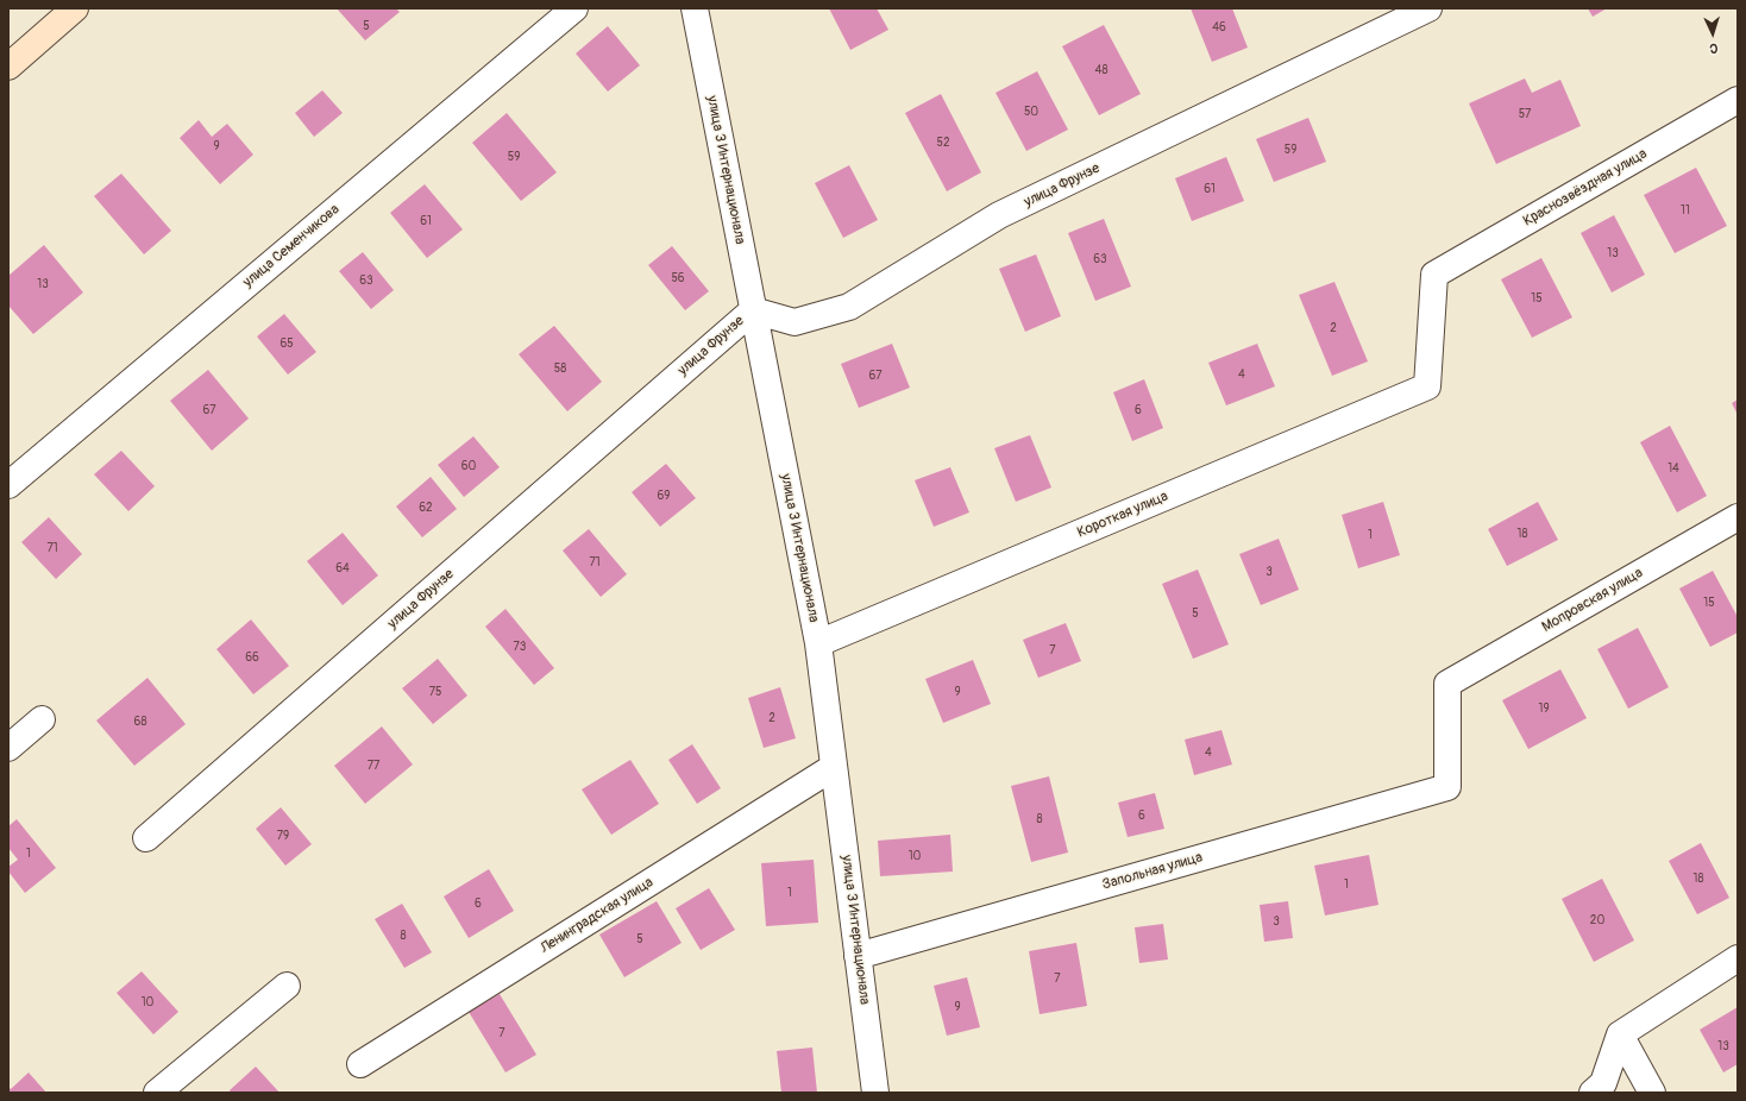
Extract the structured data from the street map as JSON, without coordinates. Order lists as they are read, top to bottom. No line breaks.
{"streets":{"street":["улица 3 Интернационала","улица Фрунзе","Краснозвёздная улица","улица Семенчикова","Короткая улица","Мопровская улица","Запольная улица","Ленинградская улица"]},"crossings":[["улица 3 Интернационала","улица Фрунзе"],["улица 3 Интернационала","Короткая улица"],["улица 3 Интернационала","Запольная улица"],["улица 3 Интернационала","Ленинградская улица"],["Краснозвёздная улица","Короткая улица"],["Мопровская улица","Запольная улица"]],"house_numbers":["5","46","48","50","57","52","9","59","59","61","11","61","13","63","56","63","13","15","2","65","58","4","67","67","6","60","14","69","62","18","1","71","71","64","3","15","5","73","7","66","75","9","19","2","68","4","77","6","8","79","1","10","18","1","1","6","20","3","8","5","7","10","9","7","13"],"north":"bottom"}
